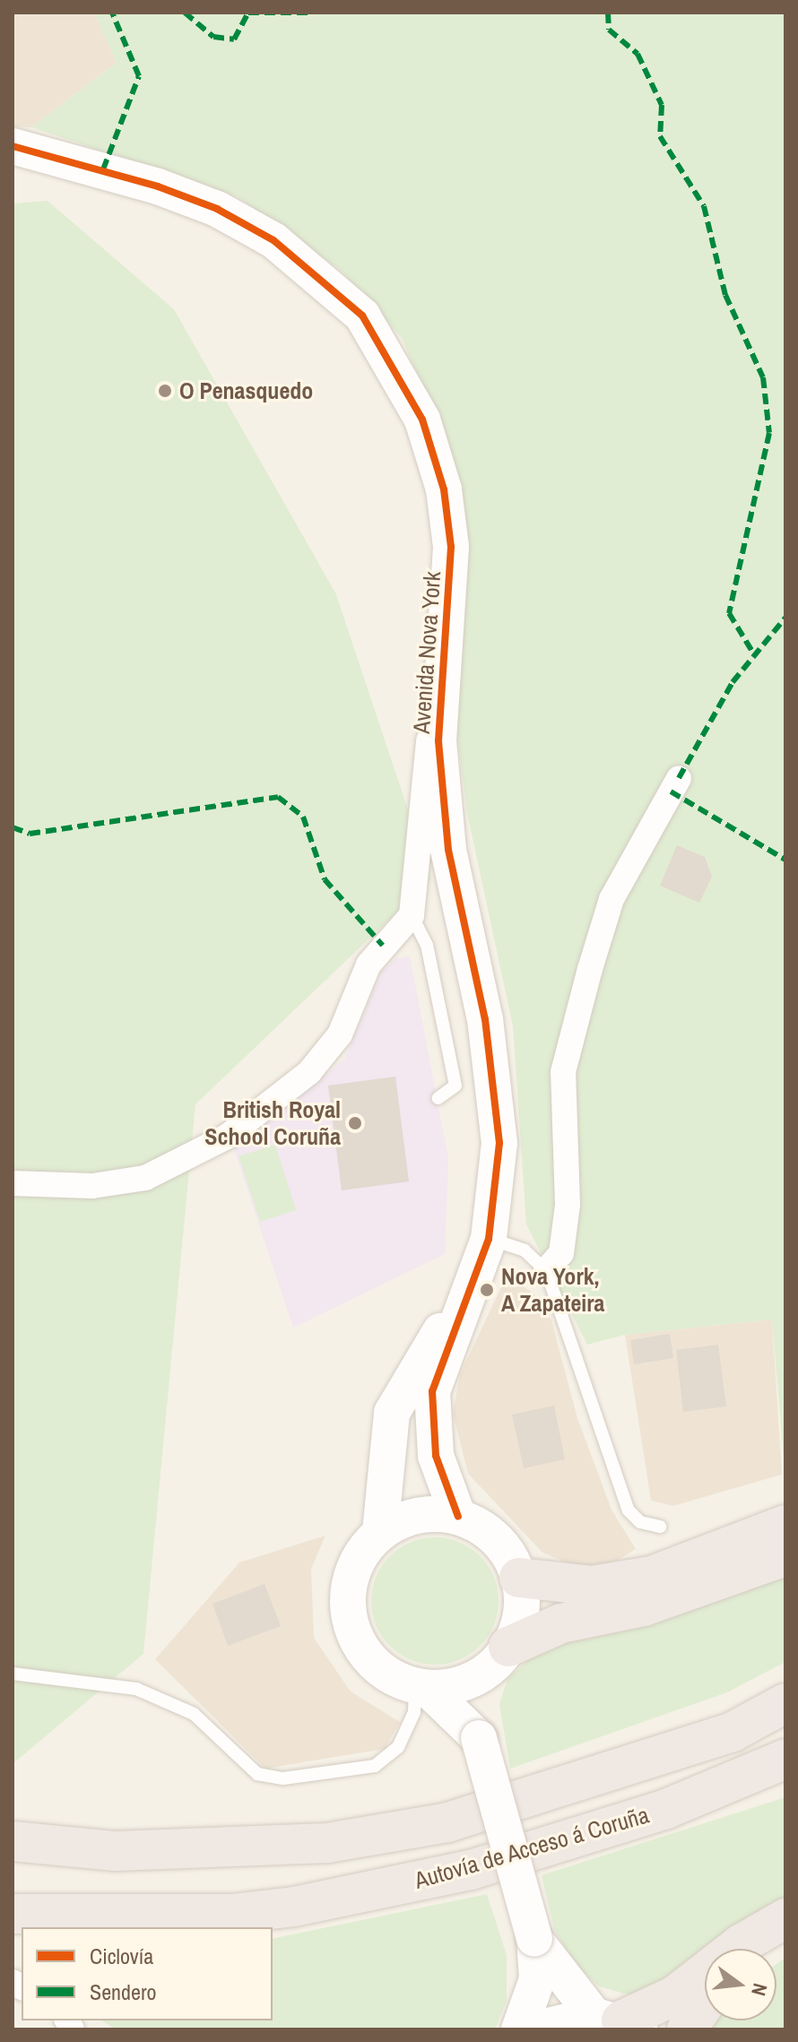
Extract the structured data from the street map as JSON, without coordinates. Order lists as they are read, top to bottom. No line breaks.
{"streets":{"highway":["Autovía de Acceso á Coruña"],"street":["Avenida Nova York"]},"places":["O Penasquedo","British Royal School Coruña","Nova York, A Zapateira"],"legend":["Ciclovía","Sendero"],"north":"right"}
